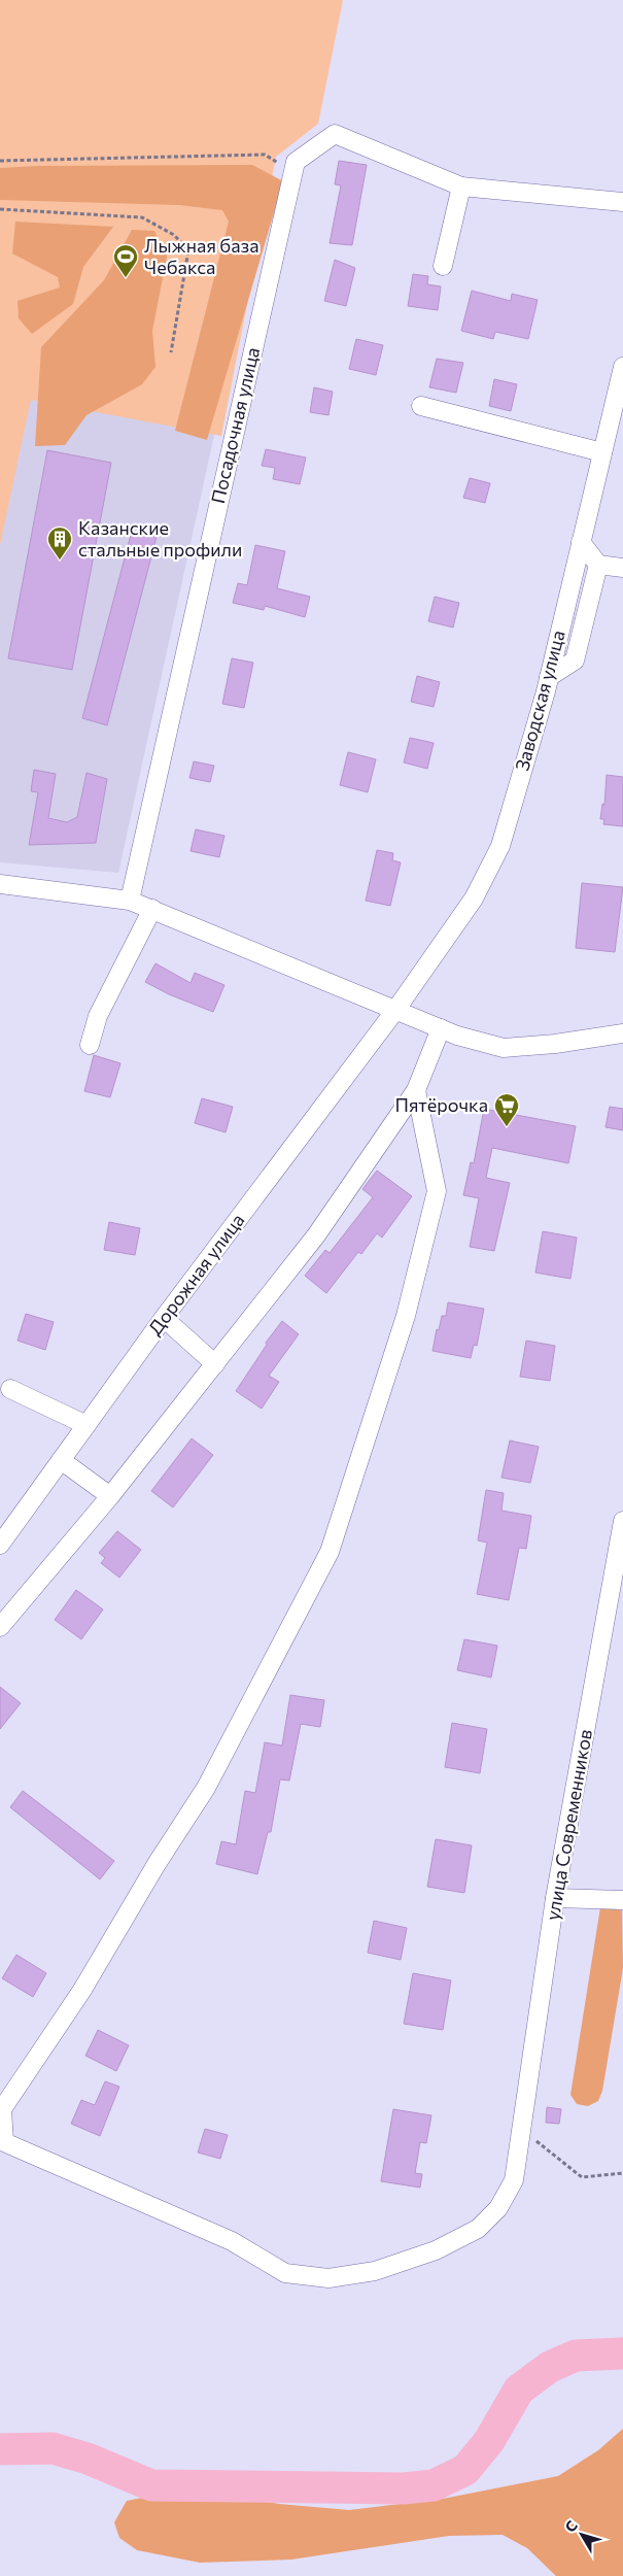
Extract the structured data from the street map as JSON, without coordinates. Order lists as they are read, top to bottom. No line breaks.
{"streets":{"street":["Посадочная улица","Заводская улица","Дорожная улица","улица Современников"]},"crossings":[["Заводская улица","Дорожная улица"]],"places":{"sports":["Лыжная база Чебакса"],"building":["Казанские стальные профили"],"supermarket":["Пятёрочка"]},"north":"top left"}
